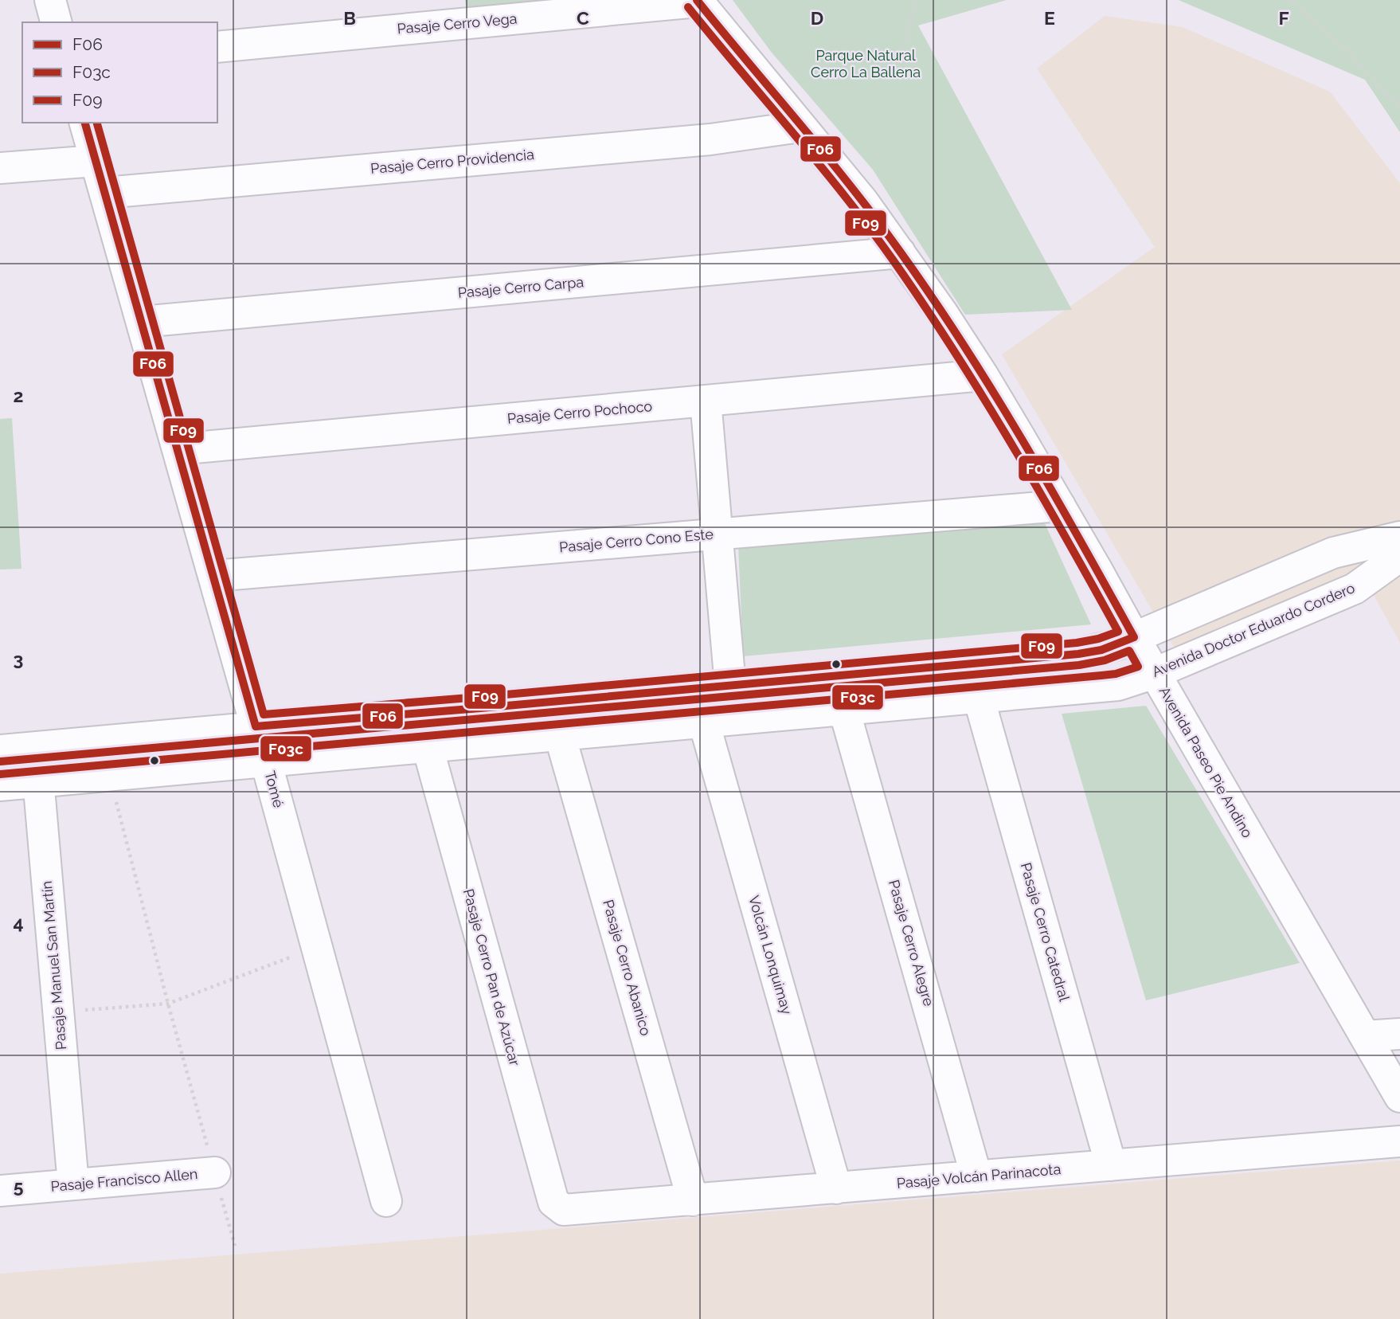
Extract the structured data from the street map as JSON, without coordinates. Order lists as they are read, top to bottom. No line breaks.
{"streets":{"street":["Pasaje Cerro Vega","Pasaje Cerro Providencia","Pasaje Cerro Carpa","Pasaje Cerro Pochoco","Pasaje Cerro Cono Este","Avenida Doctor Eduardo Cordero","Avenida Paseo Pie Andino","Tomé","Pasaje Cerro Catedral","Pasaje Cerro Alegre","Volcán Lonquimay","Pasaje Manuel San Martín","Pasaje Cerro Abanico","Pasaje Cerro Pan de Azúcar","Pasaje Volcán Parinacota","Pasaje Francisco Allen"]},"crossings":[["Pasaje Cerro Vega","Avenida Paseo Pie Andino"],["Pasaje Cerro Providencia","Avenida Paseo Pie Andino"],["Pasaje Cerro Providencia","Tomé"],["Pasaje Cerro Carpa","Avenida Paseo Pie Andino"],["Pasaje Cerro Carpa","Tomé"],["Pasaje Cerro Pochoco","Avenida Paseo Pie Andino"],["Pasaje Cerro Pochoco","Tomé"],["Pasaje Cerro Cono Este","Avenida Paseo Pie Andino"],["Pasaje Cerro Cono Este","Tomé"],["Avenida Doctor Eduardo Cordero","Avenida Paseo Pie Andino"],["Avenida Doctor Eduardo Cordero","Tomé"],["Avenida Doctor Eduardo Cordero","Pasaje Cerro Catedral"],["Avenida Doctor Eduardo Cordero","Pasaje Cerro Alegre"],["Avenida Doctor Eduardo Cordero","Volcán Lonquimay"],["Avenida Doctor Eduardo Cordero","Pasaje Manuel San Martín"],["Avenida Doctor Eduardo Cordero","Pasaje Cerro Abanico"],["Avenida Doctor Eduardo Cordero","Pasaje Cerro Pan de Azúcar"],["Pasaje Cerro Catedral","Pasaje Volcán Parinacota"],["Pasaje Cerro Alegre","Pasaje Volcán Parinacota"],["Volcán Lonquimay","Pasaje Volcán Parinacota"],["Pasaje Manuel San Martín","Pasaje Francisco Allen"],["Pasaje Cerro Abanico","Pasaje Volcán Parinacota"],["Pasaje Cerro Pan de Azúcar","Pasaje Volcán Parinacota"]],"parks":["Parque Natural Cerro La Ballena"],"lines":["transit line F06","transit line F09","transit line F03c"],"legend":["F06","F03c","F09"],"grid":{"columns":["B","C","D","E","F"],"rows":["2","3","4","5"]}}
